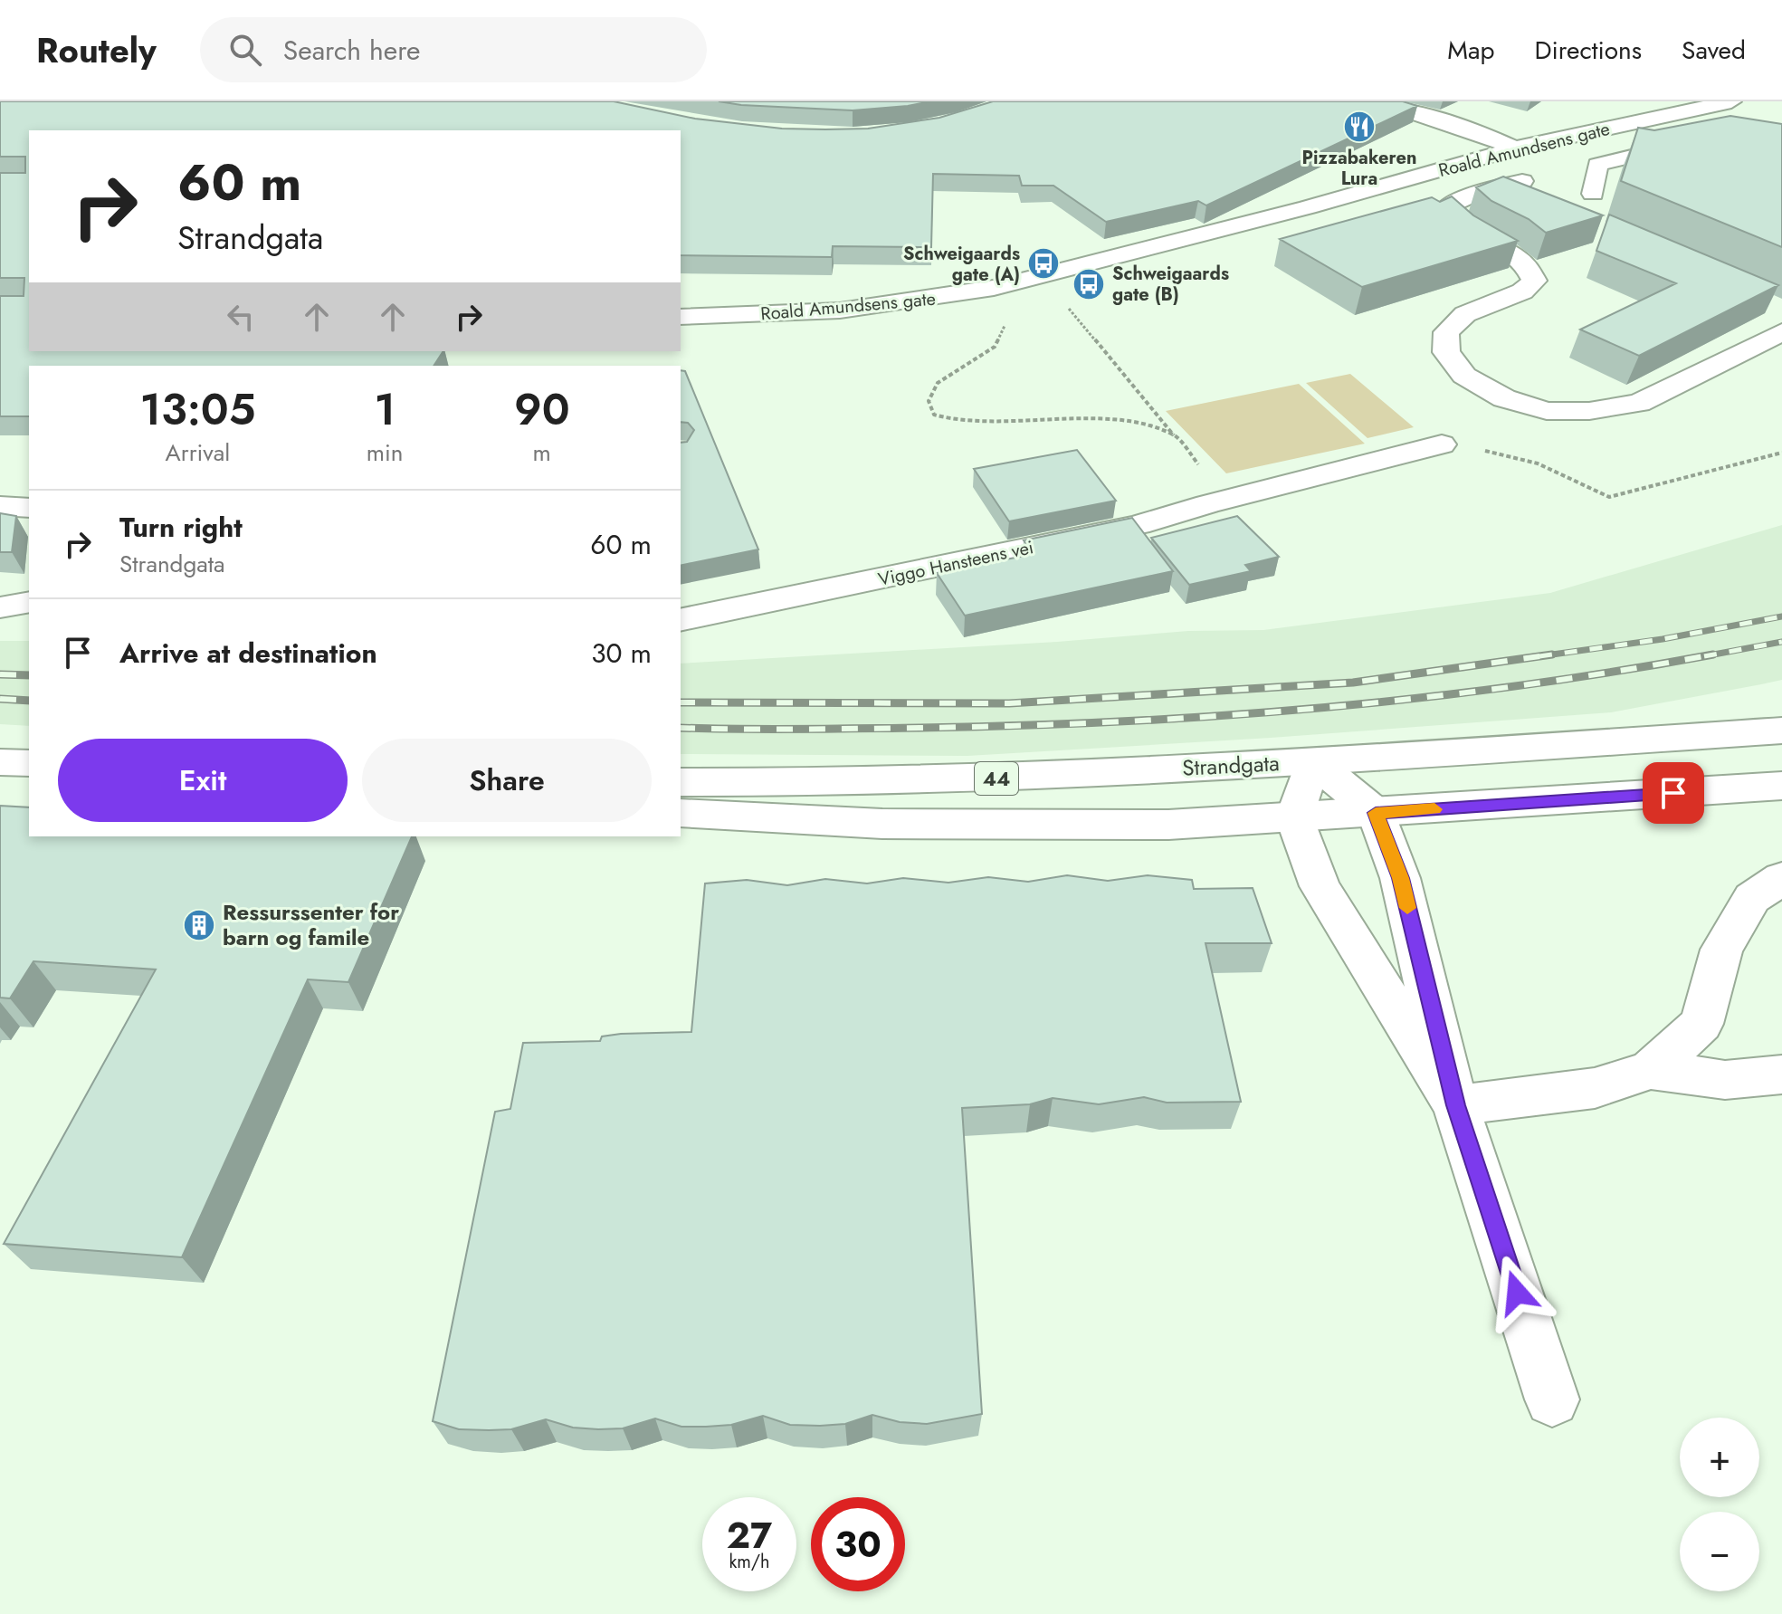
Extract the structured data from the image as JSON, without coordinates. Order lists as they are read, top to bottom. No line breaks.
{"streets":{"street":["Roald Amundsens gate","Viggo Hansteens vei","Strandgata","44"]},"places":{"restaurant":["Pizzabakeren Lura"],"bus stop":["Schweigaards gate (A)","Schweigaards gate (B)"],"building":["Ressurssenter for barn og famile"]},"page":{"header":"Routely","search":"Search here","nav":["Map","Directions","Saved"],"turn":["60 m","Strandgata"],"eta":["13:05","Arrival","1","min","90","m"],"list":[{"name":"Turn right","note":"Strandgata","value":"60 m"},{"name":"Arrive at destination","value":"30 m"}],"buttons":["Exit","Share"],"map_buttons":["+","−"],"speed":"27 km/h","limit":"30"}}
